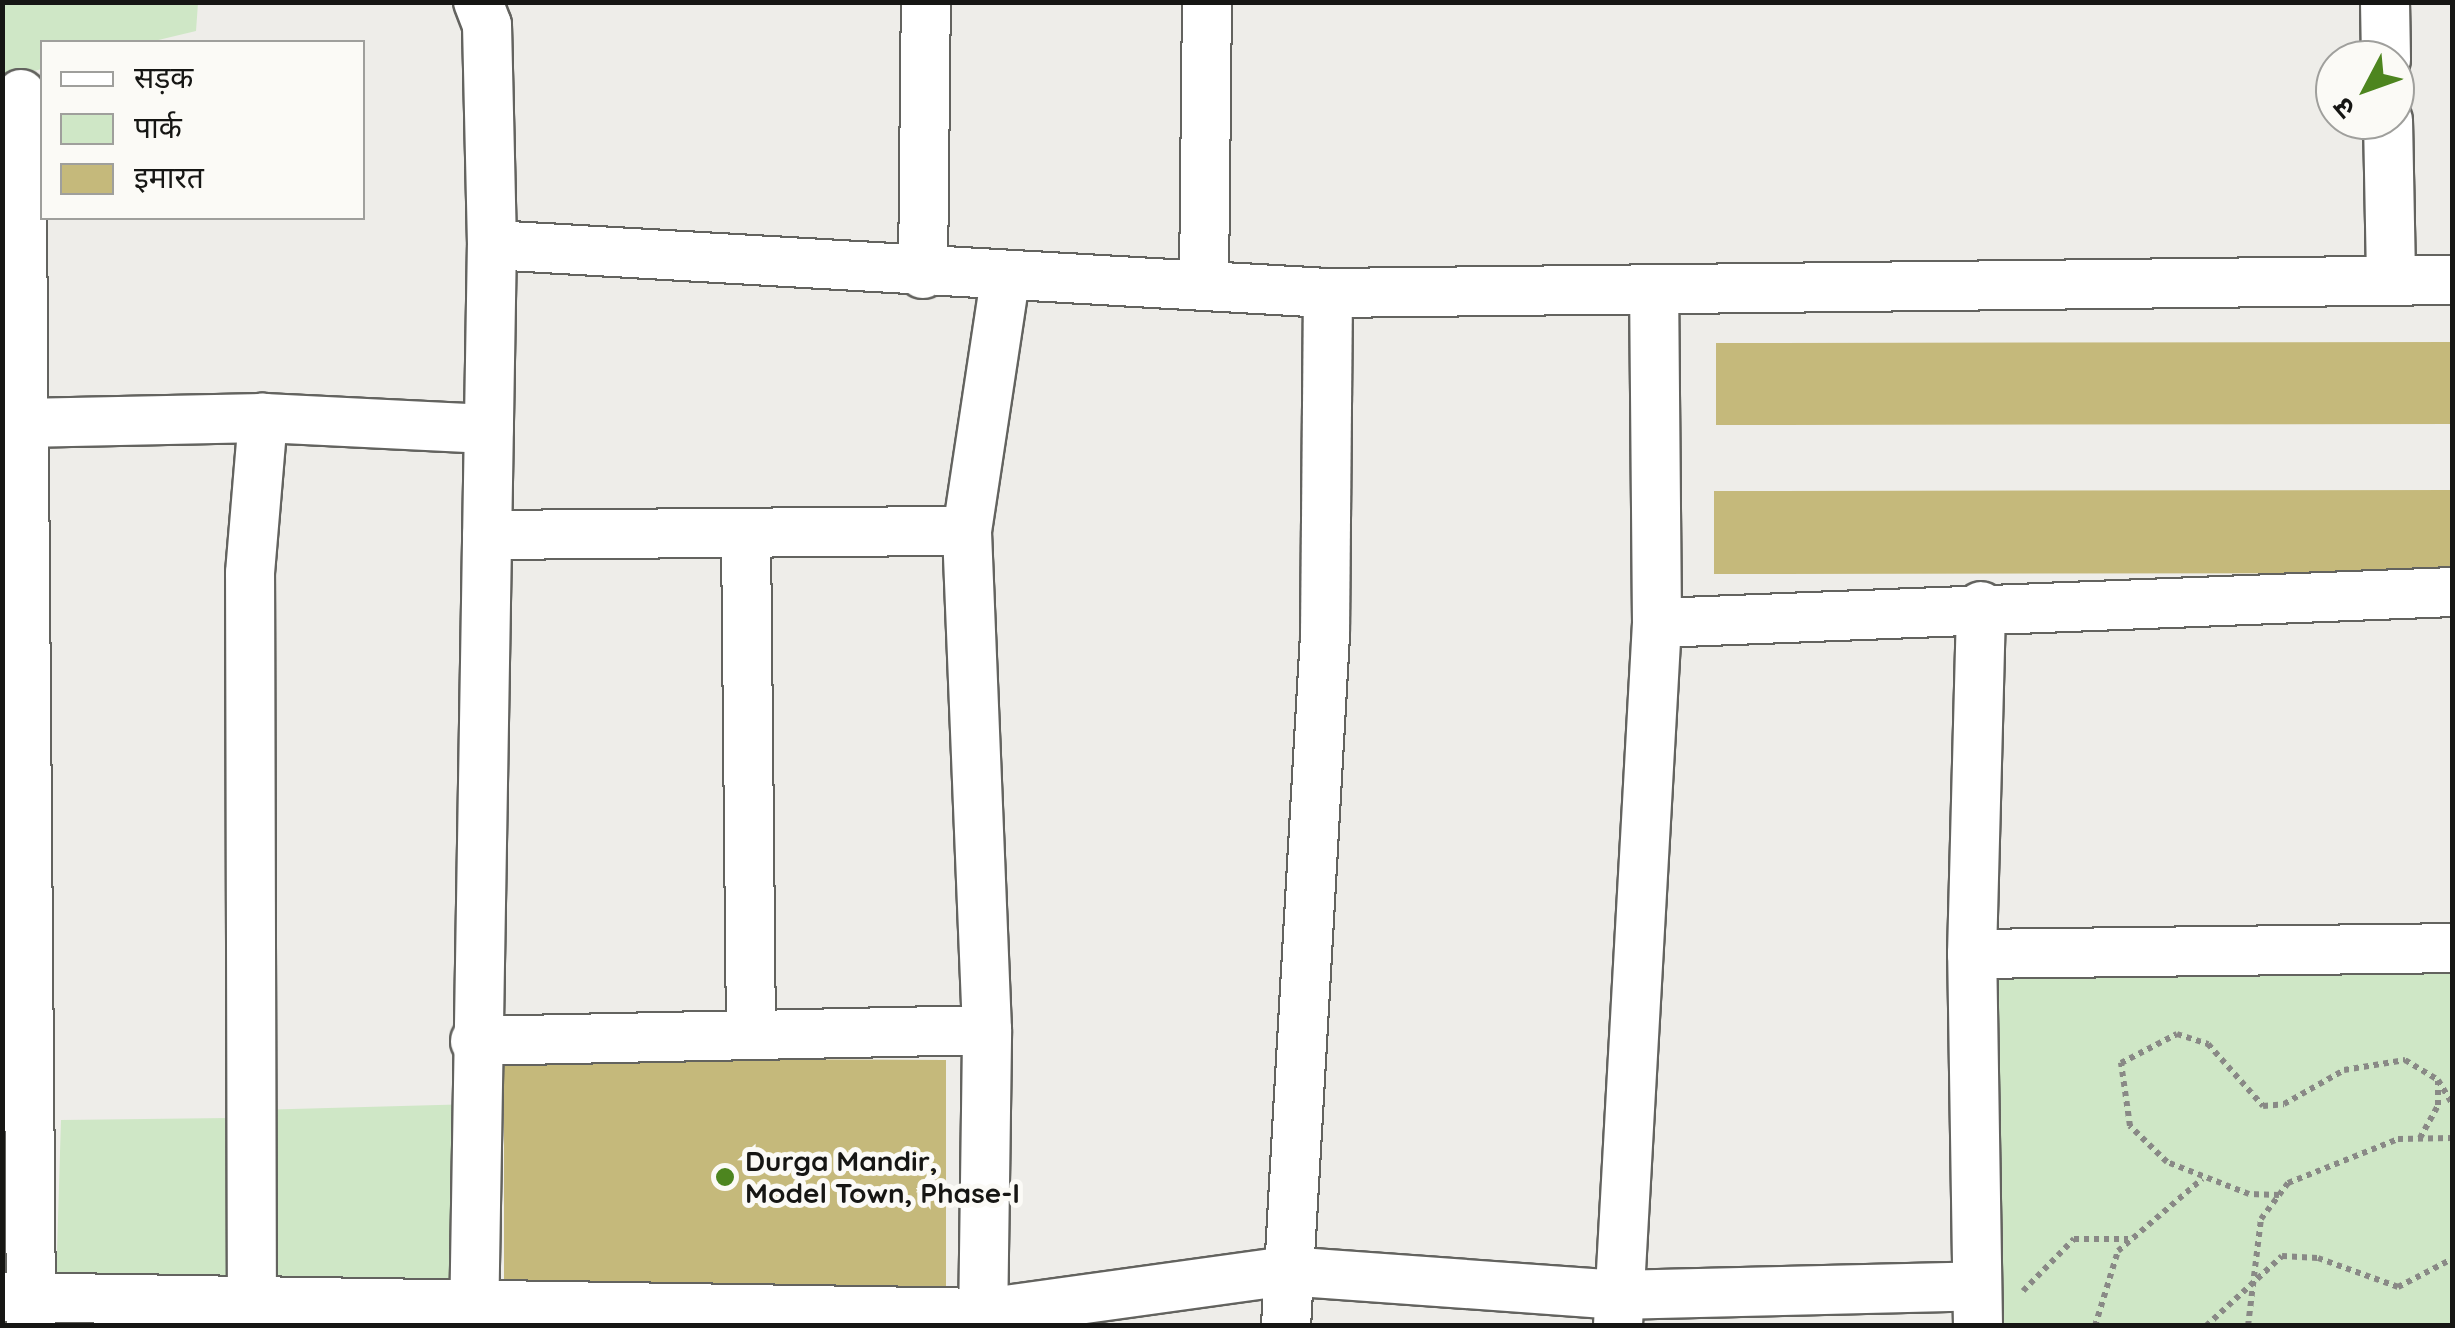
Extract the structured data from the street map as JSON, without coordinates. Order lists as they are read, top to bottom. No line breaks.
{"places":["Durga Mandir, Model Town, Phase-I"],"legend":["सड़क","पार्क","इमारत"],"north":"bottom left"}
